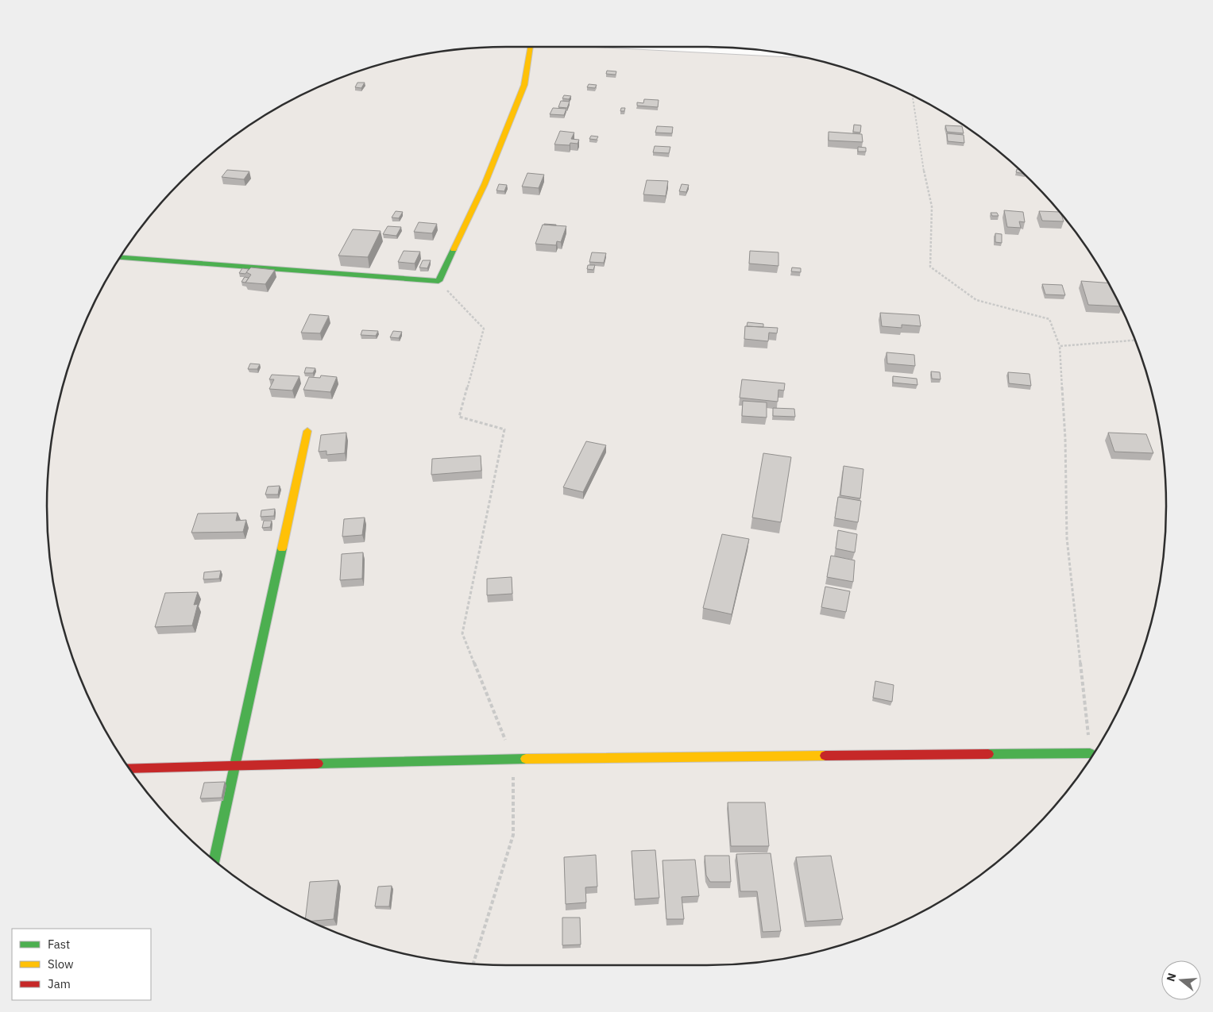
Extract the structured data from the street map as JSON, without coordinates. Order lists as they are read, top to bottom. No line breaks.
{"legend":["Fast","Slow","Jam"],"north":"left"}
